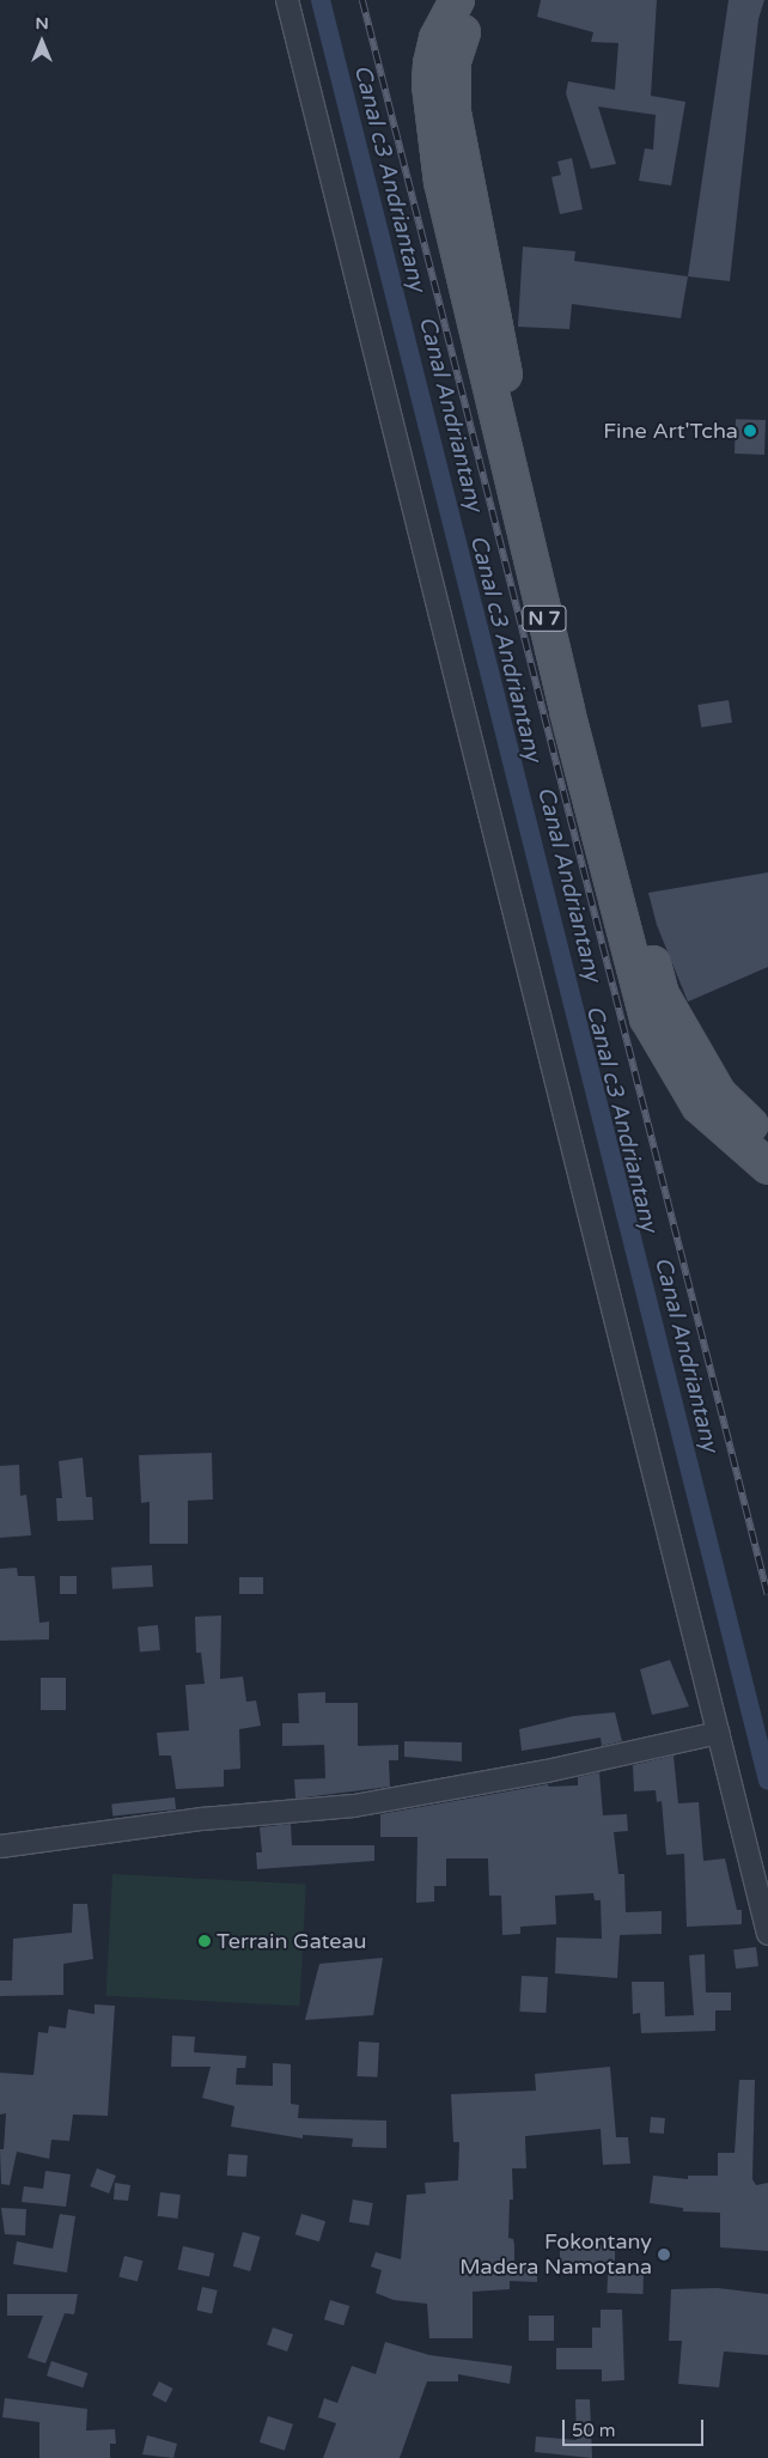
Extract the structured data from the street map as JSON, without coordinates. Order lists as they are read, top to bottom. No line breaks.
{"streets":{"main road":["N 7"]},"water":["Canal c3 Andriantany","Canal Andriantany"],"places":["Fine Art'Tcha","Terrain Gateau","Fokontany Madera Namotana"],"scale_bar":"50 m","north":"top"}
